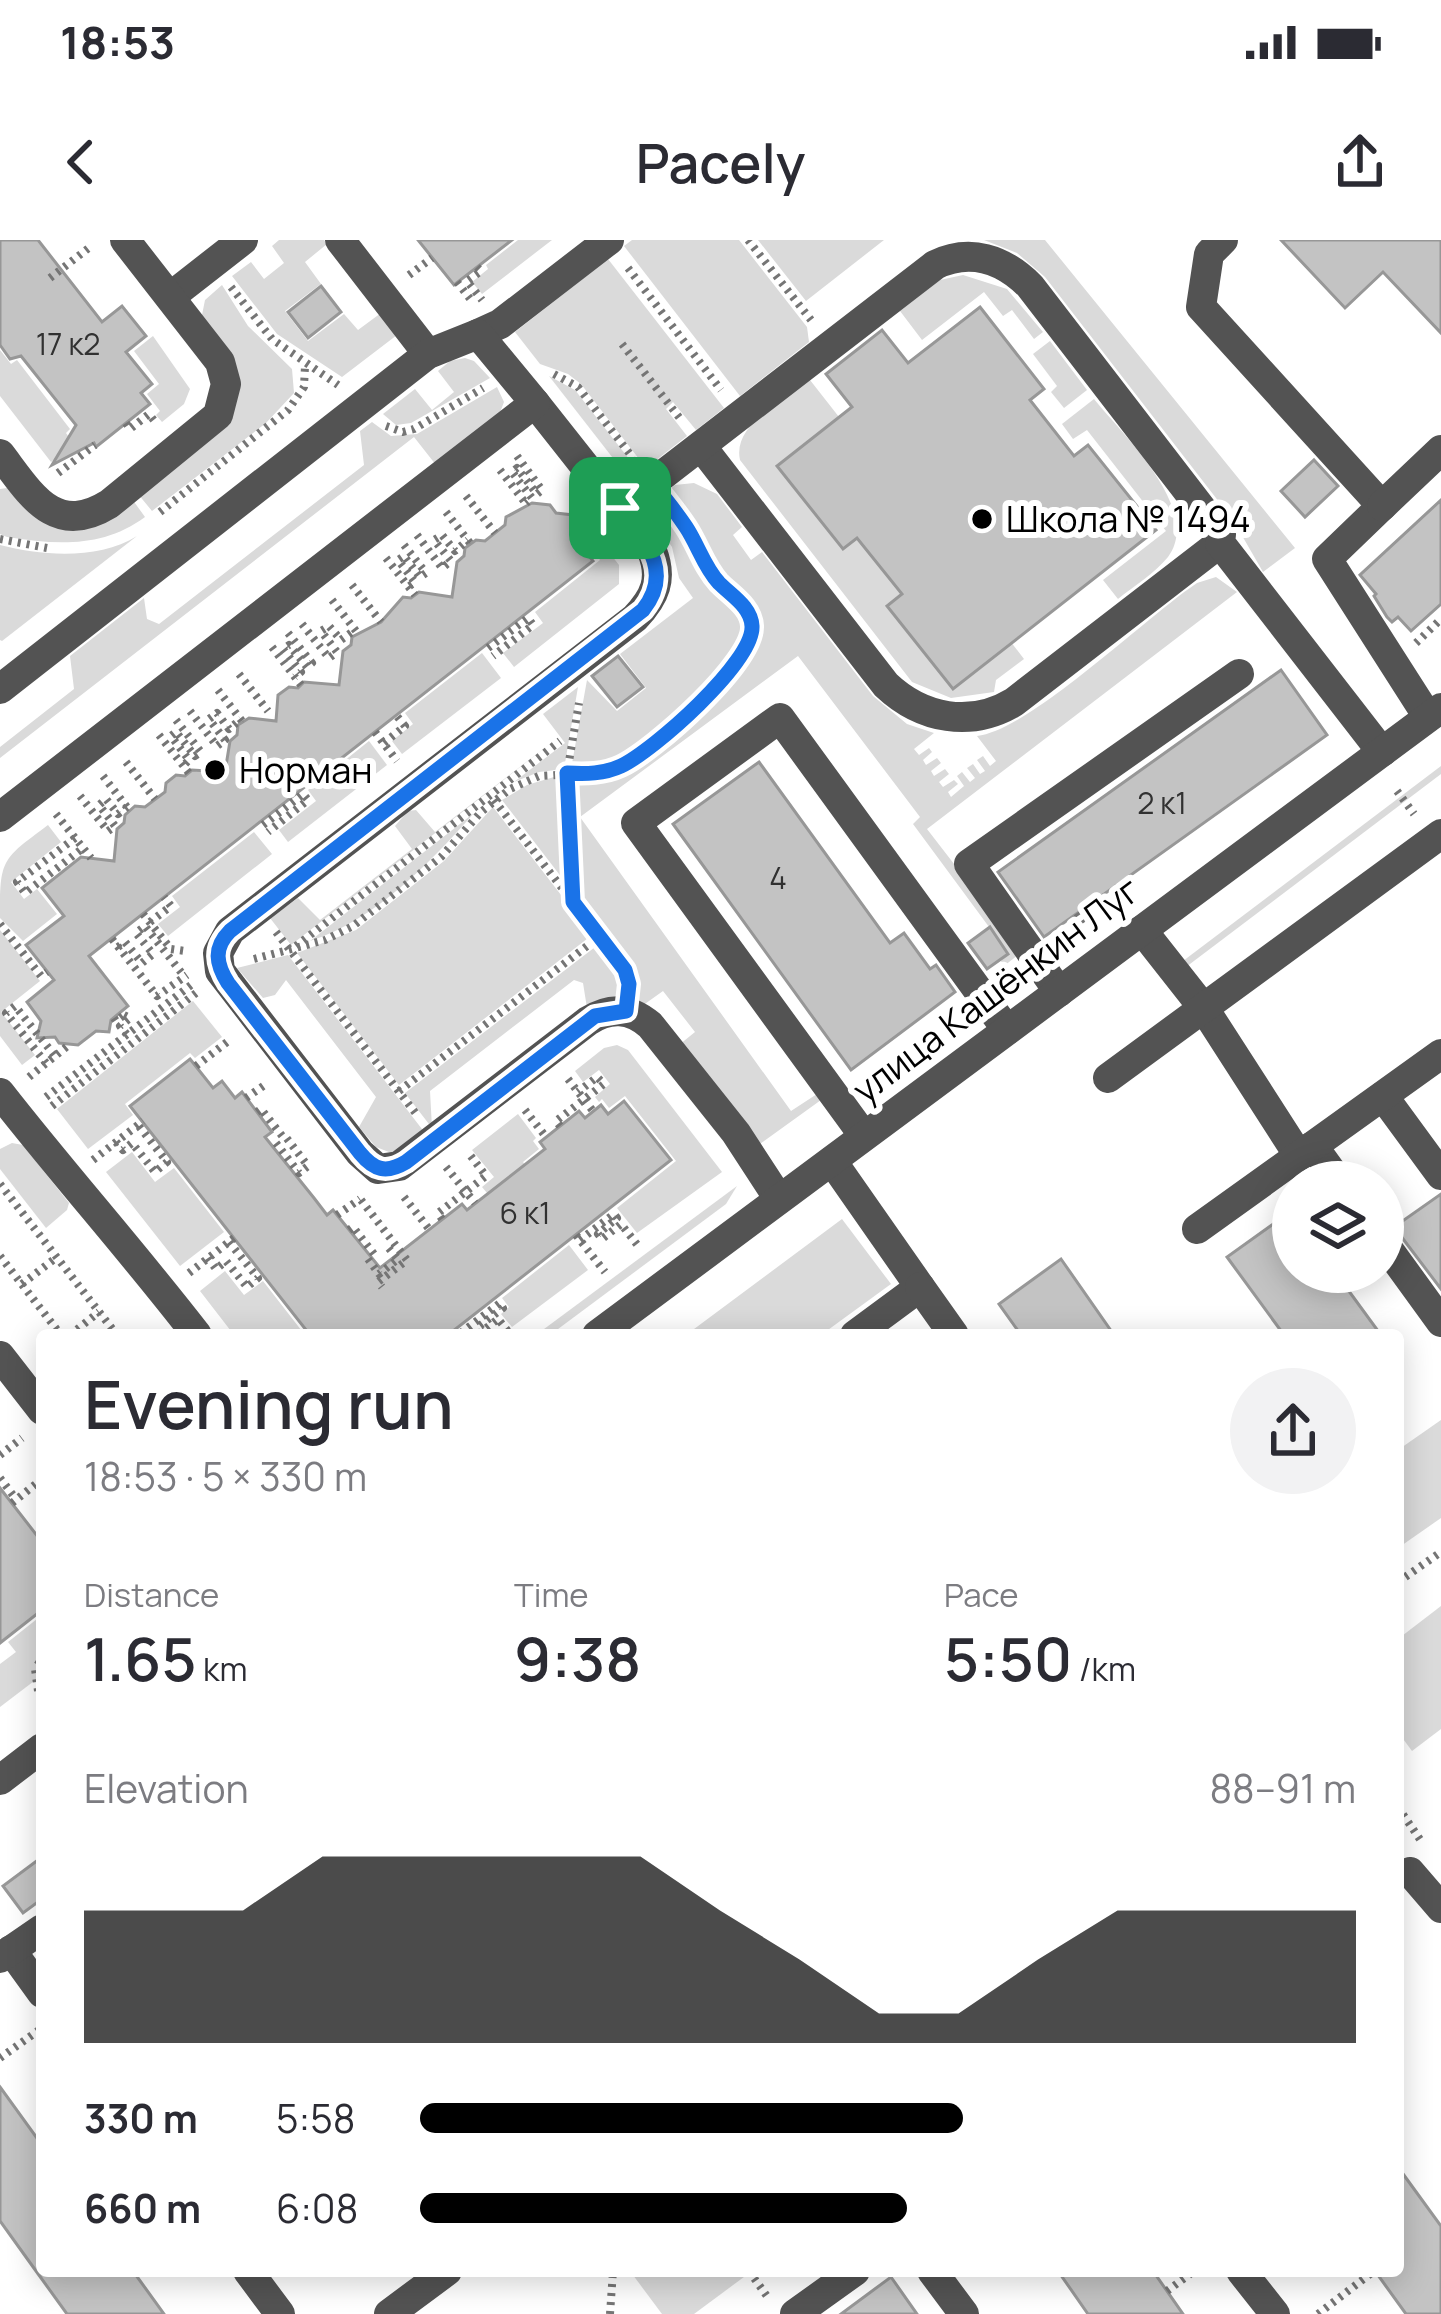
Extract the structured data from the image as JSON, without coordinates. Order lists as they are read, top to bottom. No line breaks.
{"streets":{"street":["улица Кашёнкин Луг"]},"places":["Школа № 1494","Норман"],"house_numbers":["17 к2","2 к1","4","6 к1"],"page":{"status":"18:53","header":"Pacely","heading":["Evening run","18:53 · 5 × 330 m"],"stats":[["Distance","1.65 km"],["Time","9:38"],["Pace","5:50 /km"]],"chart":["Elevation","88–91 m"],"list":[{"name":"330 m","note":"5:58"},{"name":"660 m","note":"6:08"}]}}
